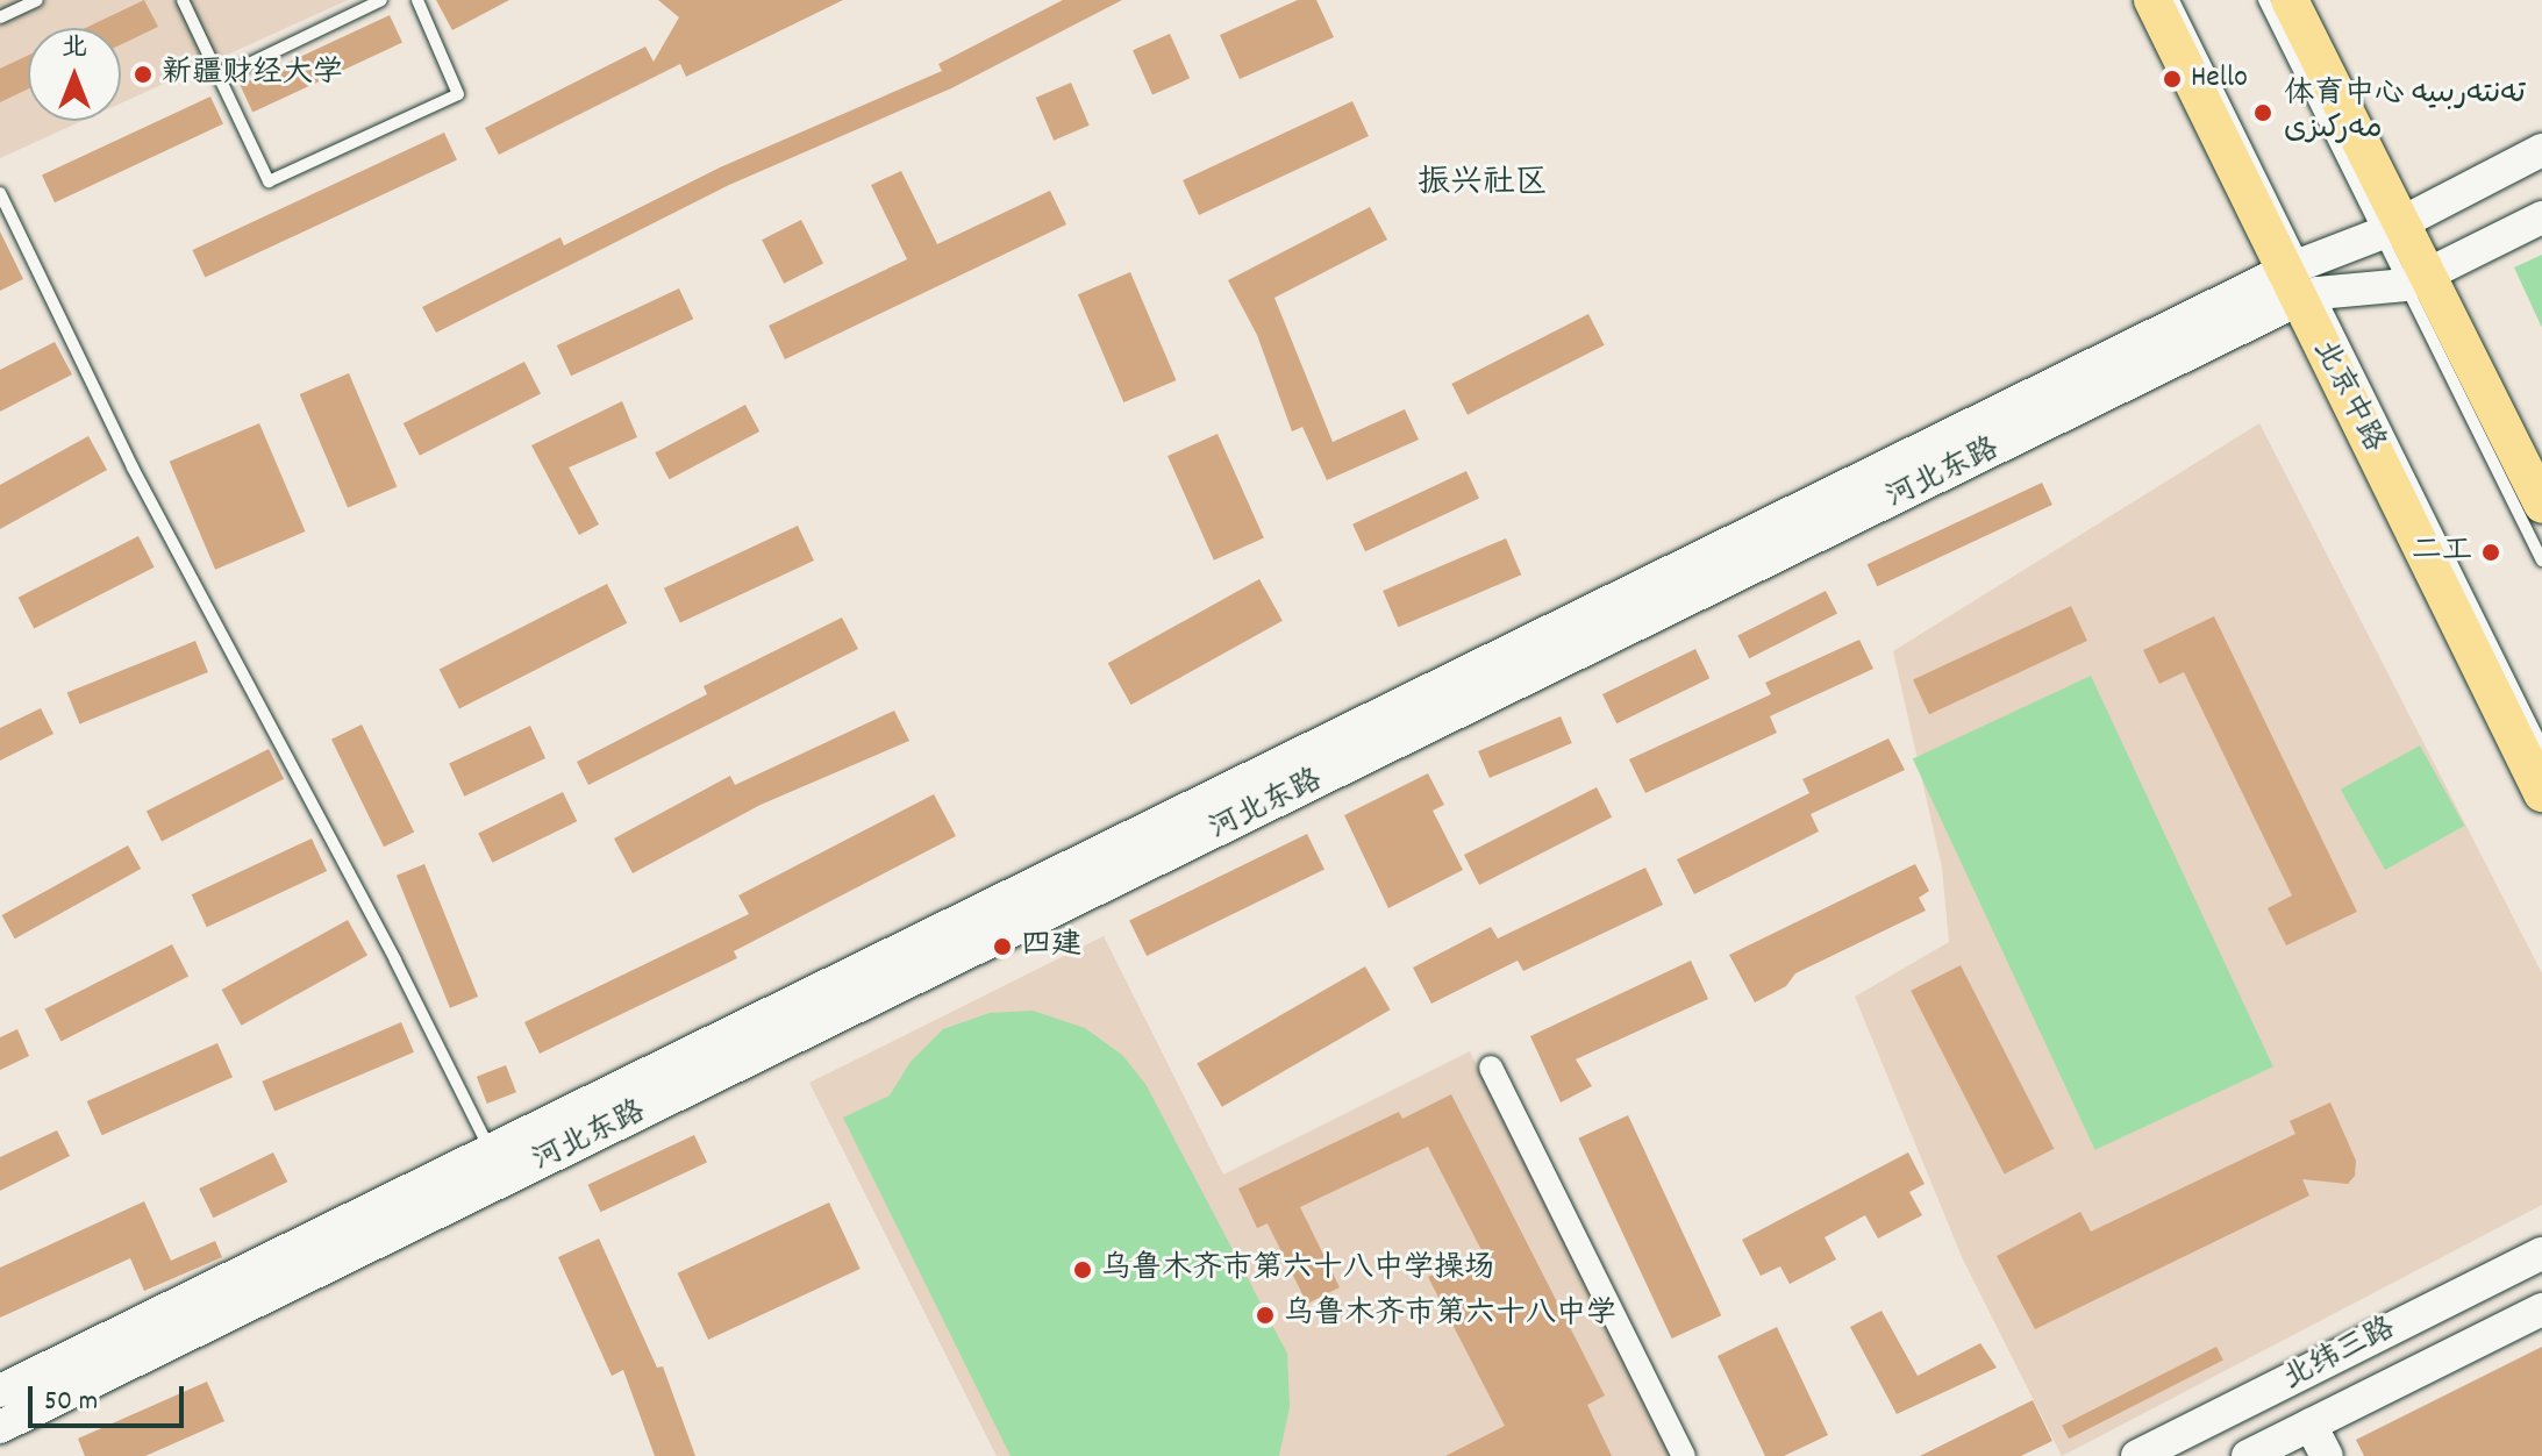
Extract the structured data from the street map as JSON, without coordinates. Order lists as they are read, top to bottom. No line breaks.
{"streets":{"main road":["北京中路","河北东路","北纬三路"]},"crossings":[["北京中路","河北东路"]],"districts":["振兴社区"],"places":["新疆财经大学","Hello","体育中心 تەنتەربىيە مەركىزى","二工","四建","乌鲁木齐市第六十八中学操场","乌鲁木齐市第六十八中学"],"scale_bar":"50 m","north":"top"}
